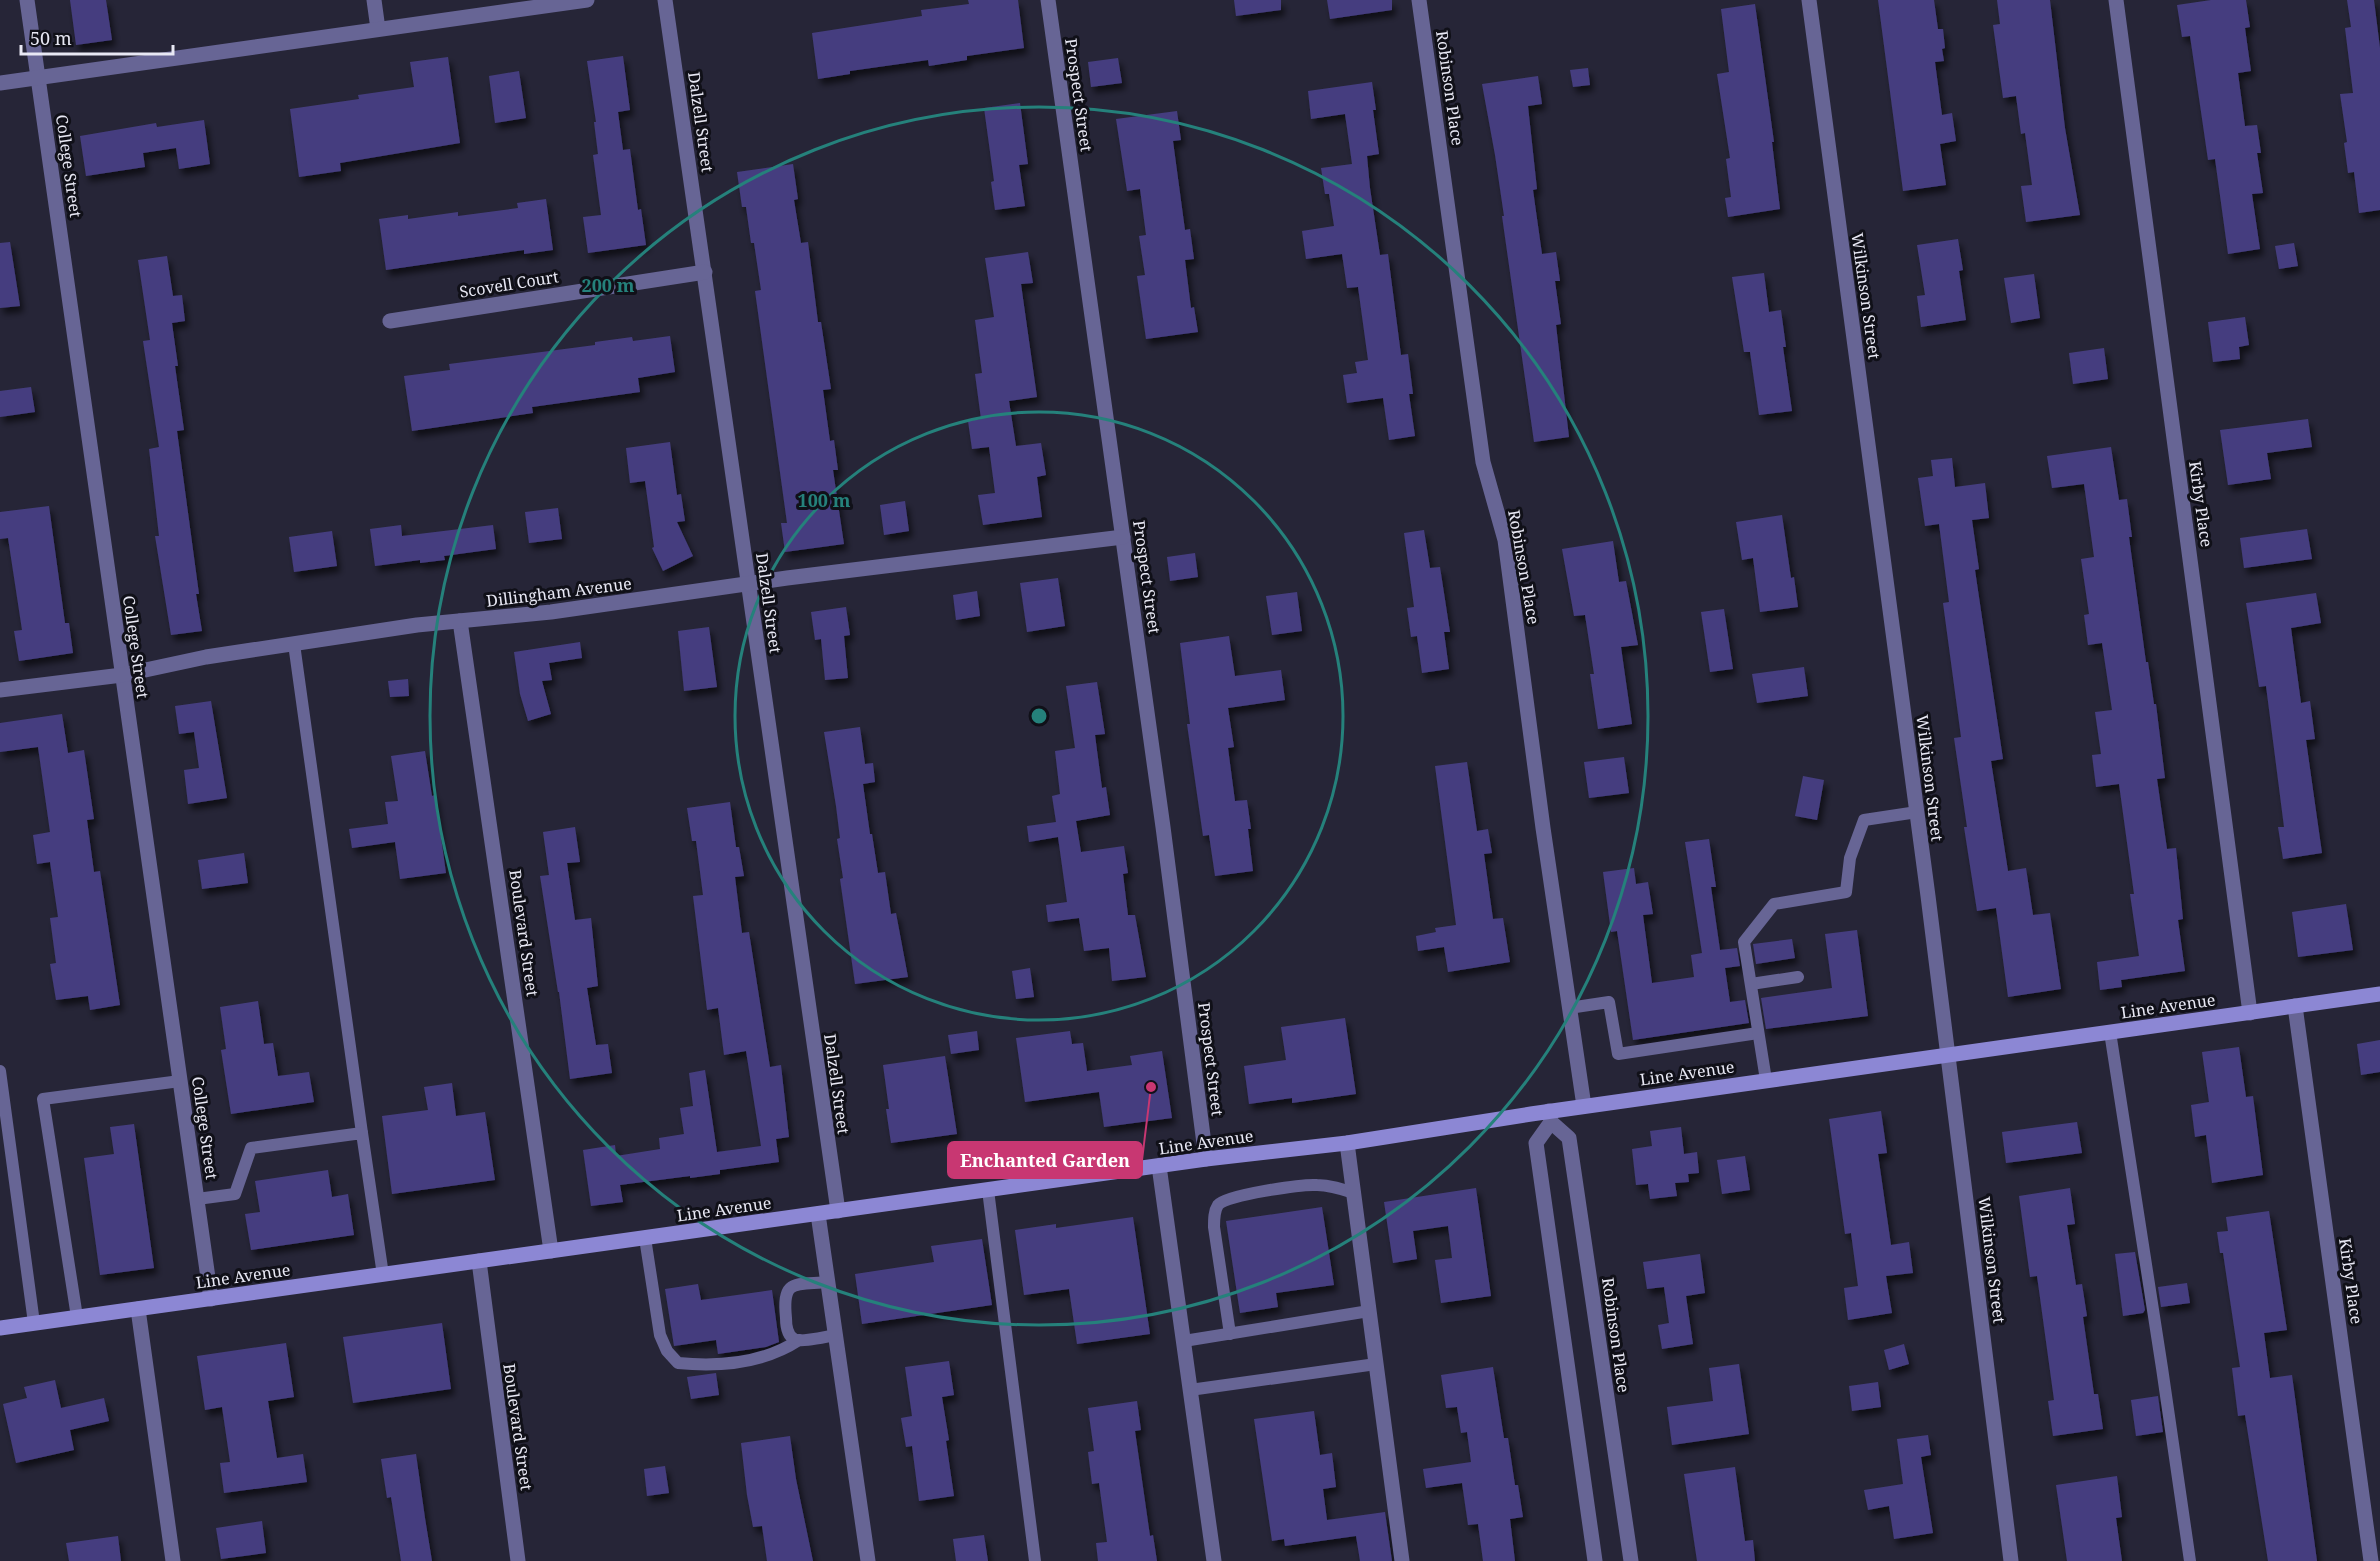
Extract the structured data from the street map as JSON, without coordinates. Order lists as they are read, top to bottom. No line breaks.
{"streets":{"main road":["Line Avenue"],"street":["Robinson Place","Prospect Street","Dalzell Street","College Street","Scovell Court","Wilkinson Street","Kirby Place","Dillingham Avenue","Boulevard Street"]},"crossings":[["Robinson Place","Line Avenue"],["Prospect Street","Dillingham Avenue"],["Prospect Street","Line Avenue"],["Dalzell Street","Scovell Court"],["Dalzell Street","Dillingham Avenue"],["Dalzell Street","Line Avenue"],["College Street","Dillingham Avenue"],["College Street","Line Avenue"],["Wilkinson Street","Line Avenue"],["Kirby Place","Line Avenue"],["Dillingham Avenue","Boulevard Street"],["Boulevard Street","Line Avenue"]],"places":["Enchanted Garden"],"scale_bar":"50 m","rings":["200 m","100 m"]}
